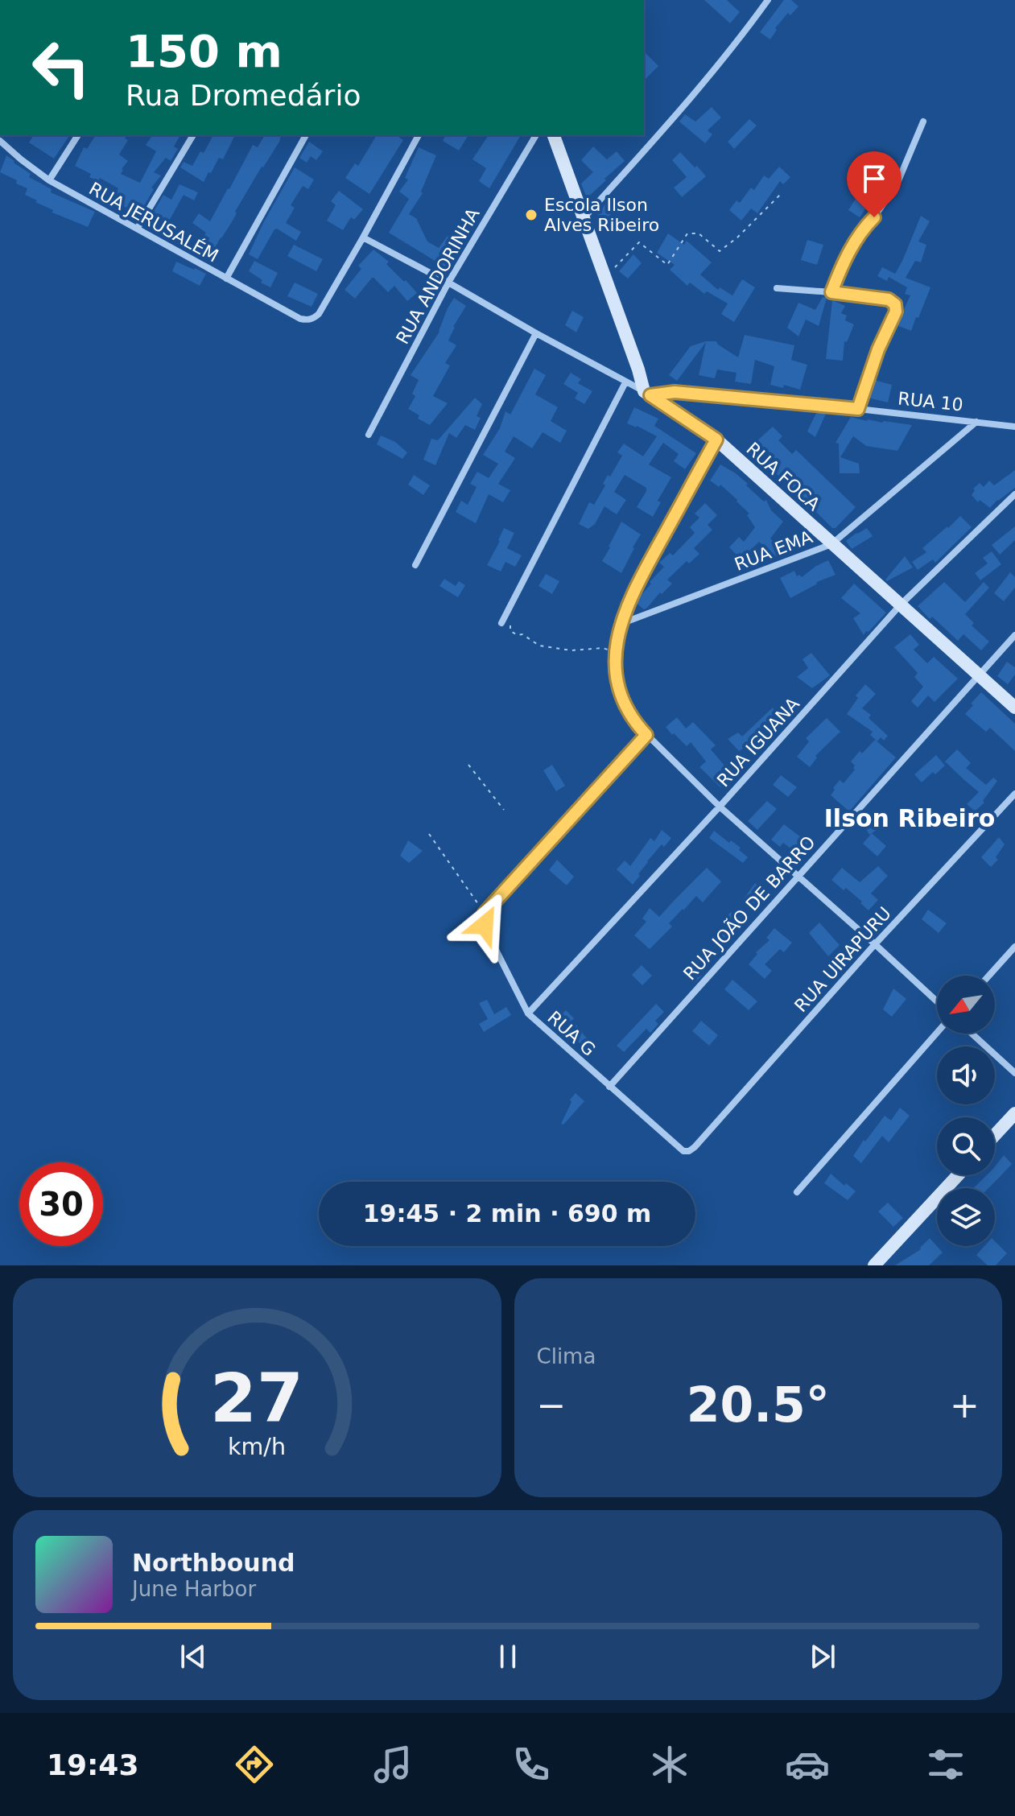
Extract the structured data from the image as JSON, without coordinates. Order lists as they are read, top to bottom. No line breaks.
{"streets":{"street":["RUA JERUSALÉM","RUA ANDORINHA","RUA 10","RUA FOCA","RUA EMA","RUA IGUANA","RUA JOÃO DE BARRO","RUA UIRAPURU","RUA G"]},"crossings":[["RUA JERUSALÉM","RUA FOCA"],["RUA ANDORINHA","RUA FOCA"],["RUA 10","RUA FOCA"],["RUA 10","RUA EMA"],["RUA FOCA","RUA EMA"],["RUA FOCA","RUA IGUANA"],["RUA FOCA","RUA JOÃO DE BARRO"],["RUA IGUANA","RUA G"],["RUA JOÃO DE BARRO","RUA G"],["RUA UIRAPURU","RUA G"]],"districts":["Ilson Ribeiro"],"places":["Escola Ilson Alves Ribeiro"],"north":"bottom left","page":{"turn":["150 m","Rua Dromedário"],"limit":"30","trip":"19:45 · 2 min · 690 m","tile":"Clima","heat":["−","20.5°","+"],"song":["Northbound","June Harbor"],"tabs":"19:43","gauge":["27","km/h"]}}
